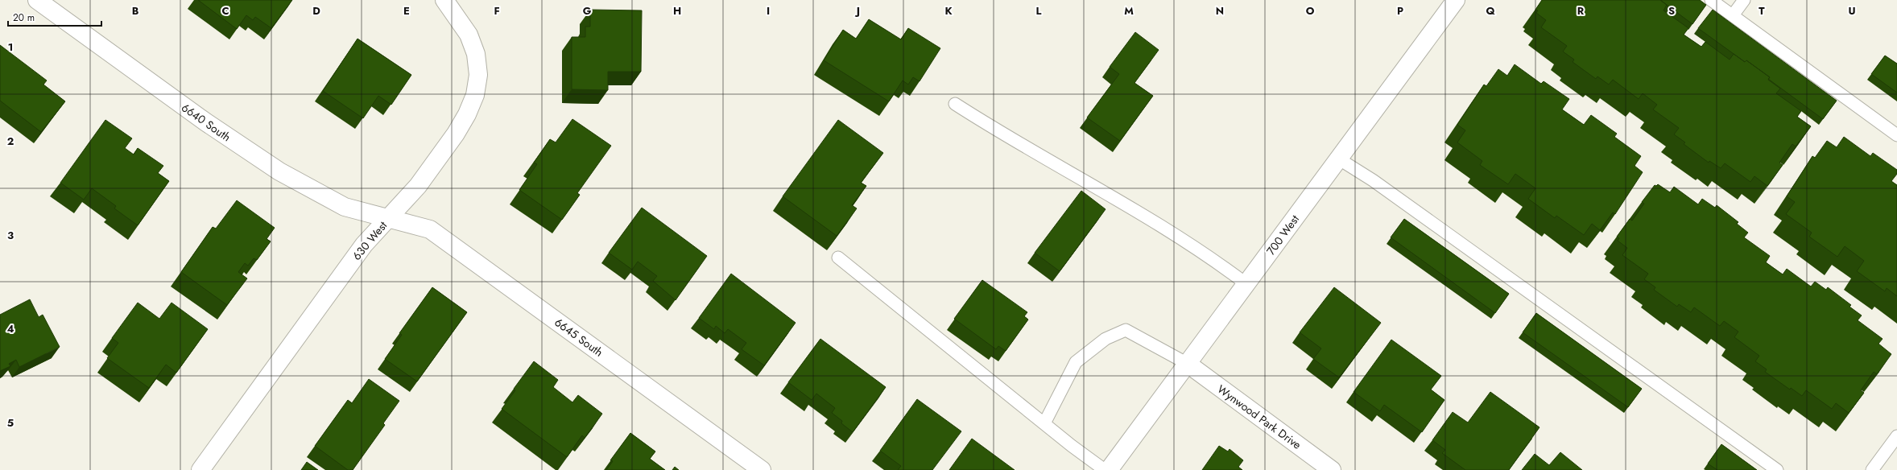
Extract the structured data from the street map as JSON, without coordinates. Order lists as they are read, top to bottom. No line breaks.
{"streets":{"street":["6640 South","700 West","630 West","6645 South","Wynwood Park Drive"]},"crossings":[["6640 South","630 West"],["6640 South","6645 South"],["700 West","Wynwood Park Drive"],["630 West","6645 South"]],"scale_bar":"20 m","grid":{"columns":["B","C","D","E","F","G","H","I","J","K","L","M","N","O","P","Q","R","S","T","U"],"rows":["1","2","3","4","5"]}}
